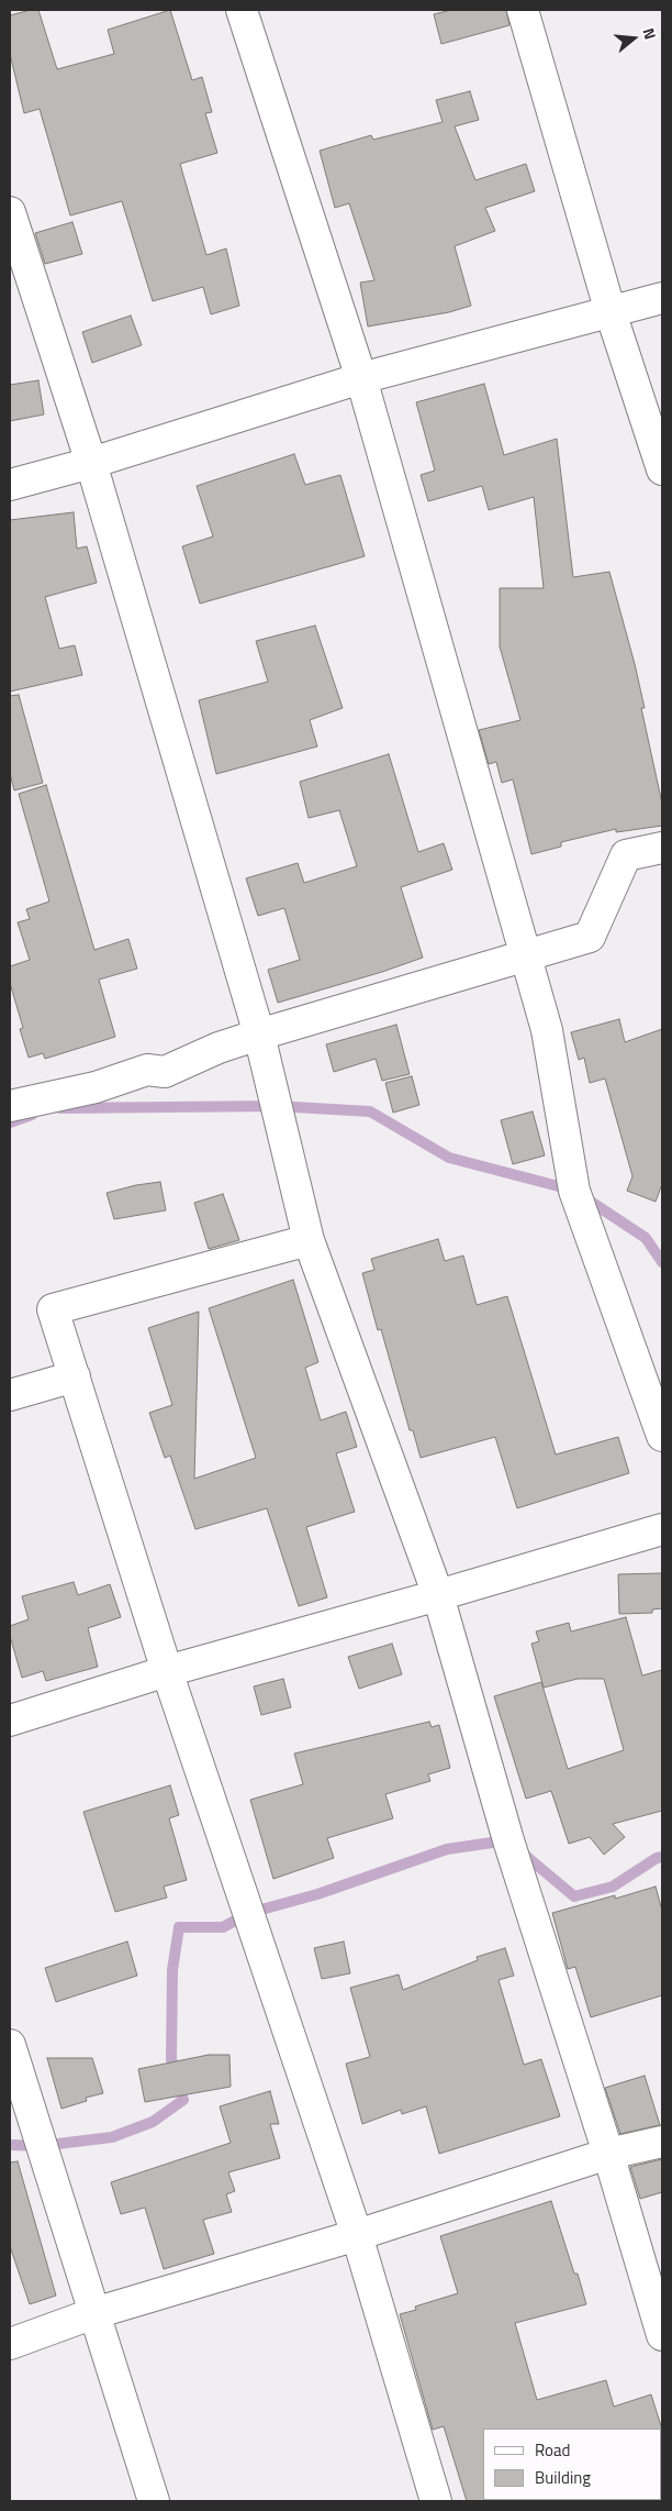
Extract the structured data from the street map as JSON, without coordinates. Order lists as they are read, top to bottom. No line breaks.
{"legend":["Road","Building"],"north":"right"}
